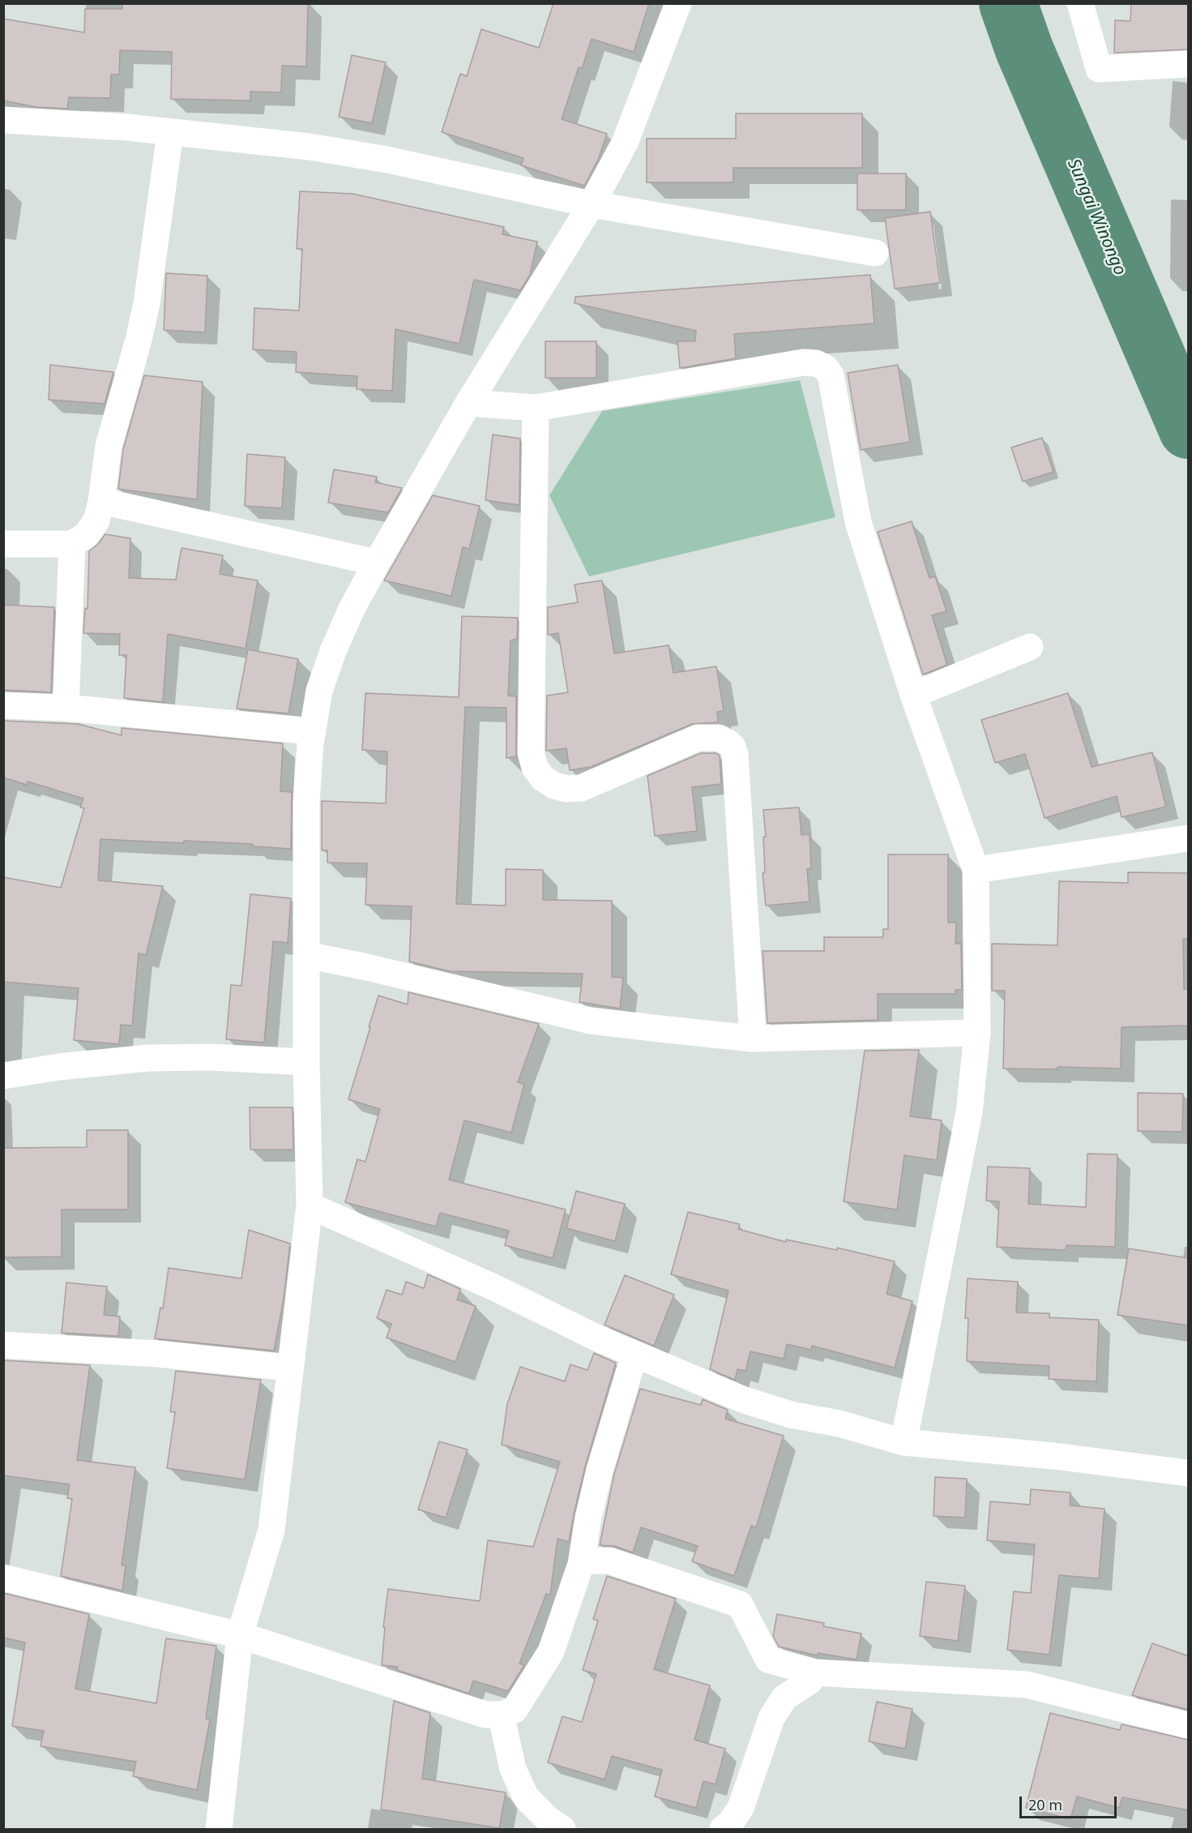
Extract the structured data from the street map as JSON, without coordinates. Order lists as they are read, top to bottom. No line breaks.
{"water":["Sungai Winongo"],"scale_bar":"20 m"}
